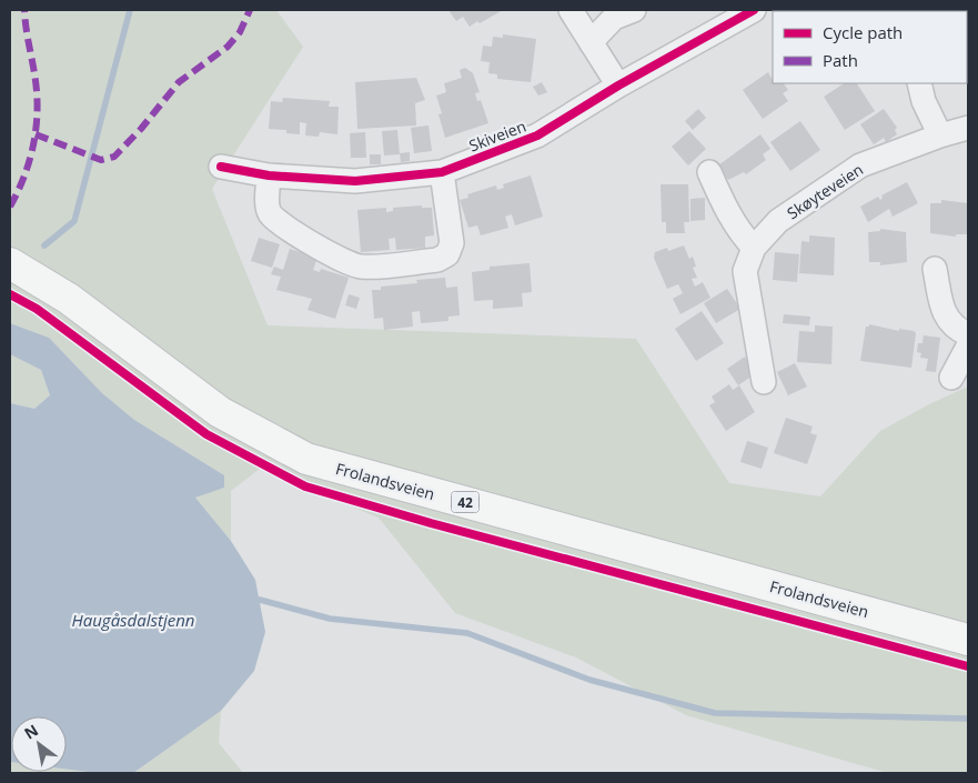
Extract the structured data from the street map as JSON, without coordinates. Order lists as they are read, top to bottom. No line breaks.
{"streets":{"main road":["Frolandsveien","42"],"street":["Skiveien","Skøyteveien"]},"water":["Haugåsdalstjenn"],"legend":["Cycle path","Path"],"north":"top left"}
